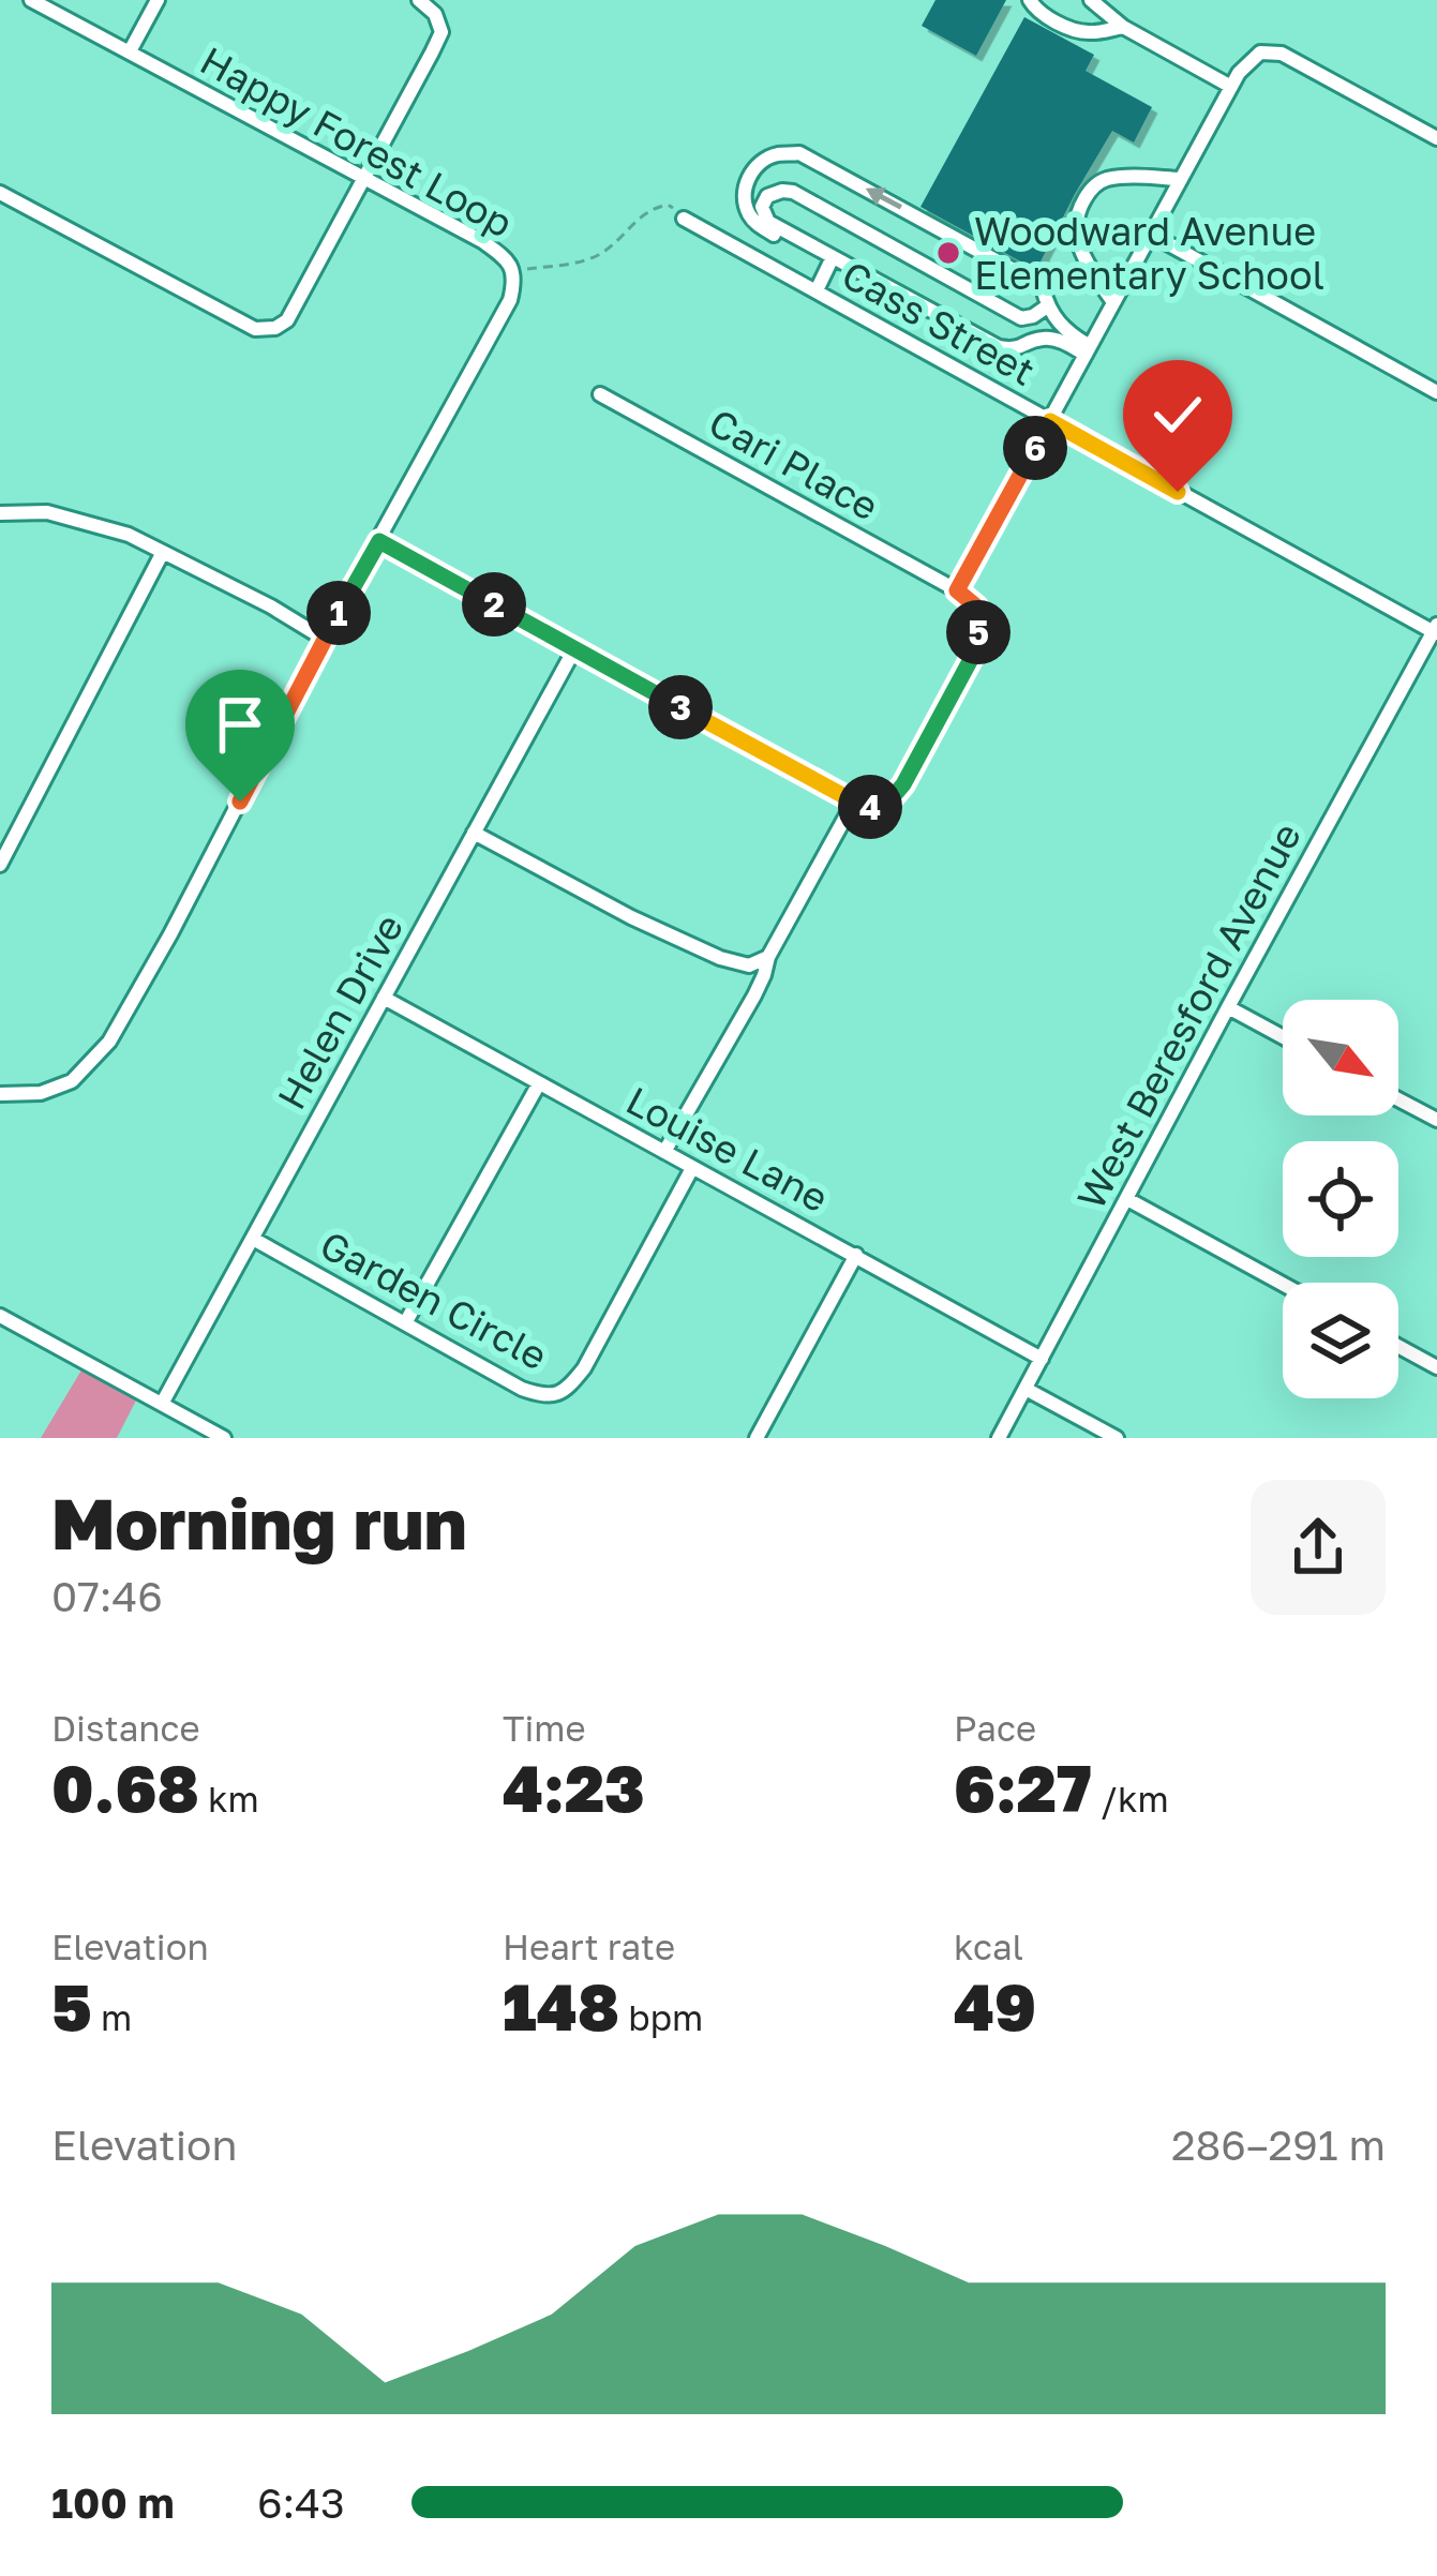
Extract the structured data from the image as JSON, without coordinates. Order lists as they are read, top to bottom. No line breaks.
{"streets":{"street":["Happy Forest Loop","Cass Street","Cari Place","Helen Drive","West Beresford Avenue","Louise Lane","Garden Circle"]},"crossings":[["Cass Street","West Beresford Avenue"],["Helen Drive","Louise Lane"],["Helen Drive","Garden Circle"],["West Beresford Avenue","Louise Lane"],["Louise Lane","Garden Circle"]],"places":["Woodward Avenue Elementary School"],"north":"bottom right","page":{"pins":["6","2","1","5","3","4"],"heading":["Morning run","07:46"],"stats":[["Distance","0.68 km"],["Time","4:23"],["Pace","6:27 /km"],["Elevation","5 m"],["Heart rate","148 bpm"],["kcal","49"]],"chart":["Elevation","286–291 m"],"list":[{"name":"100 m","note":"6:43"}]}}
